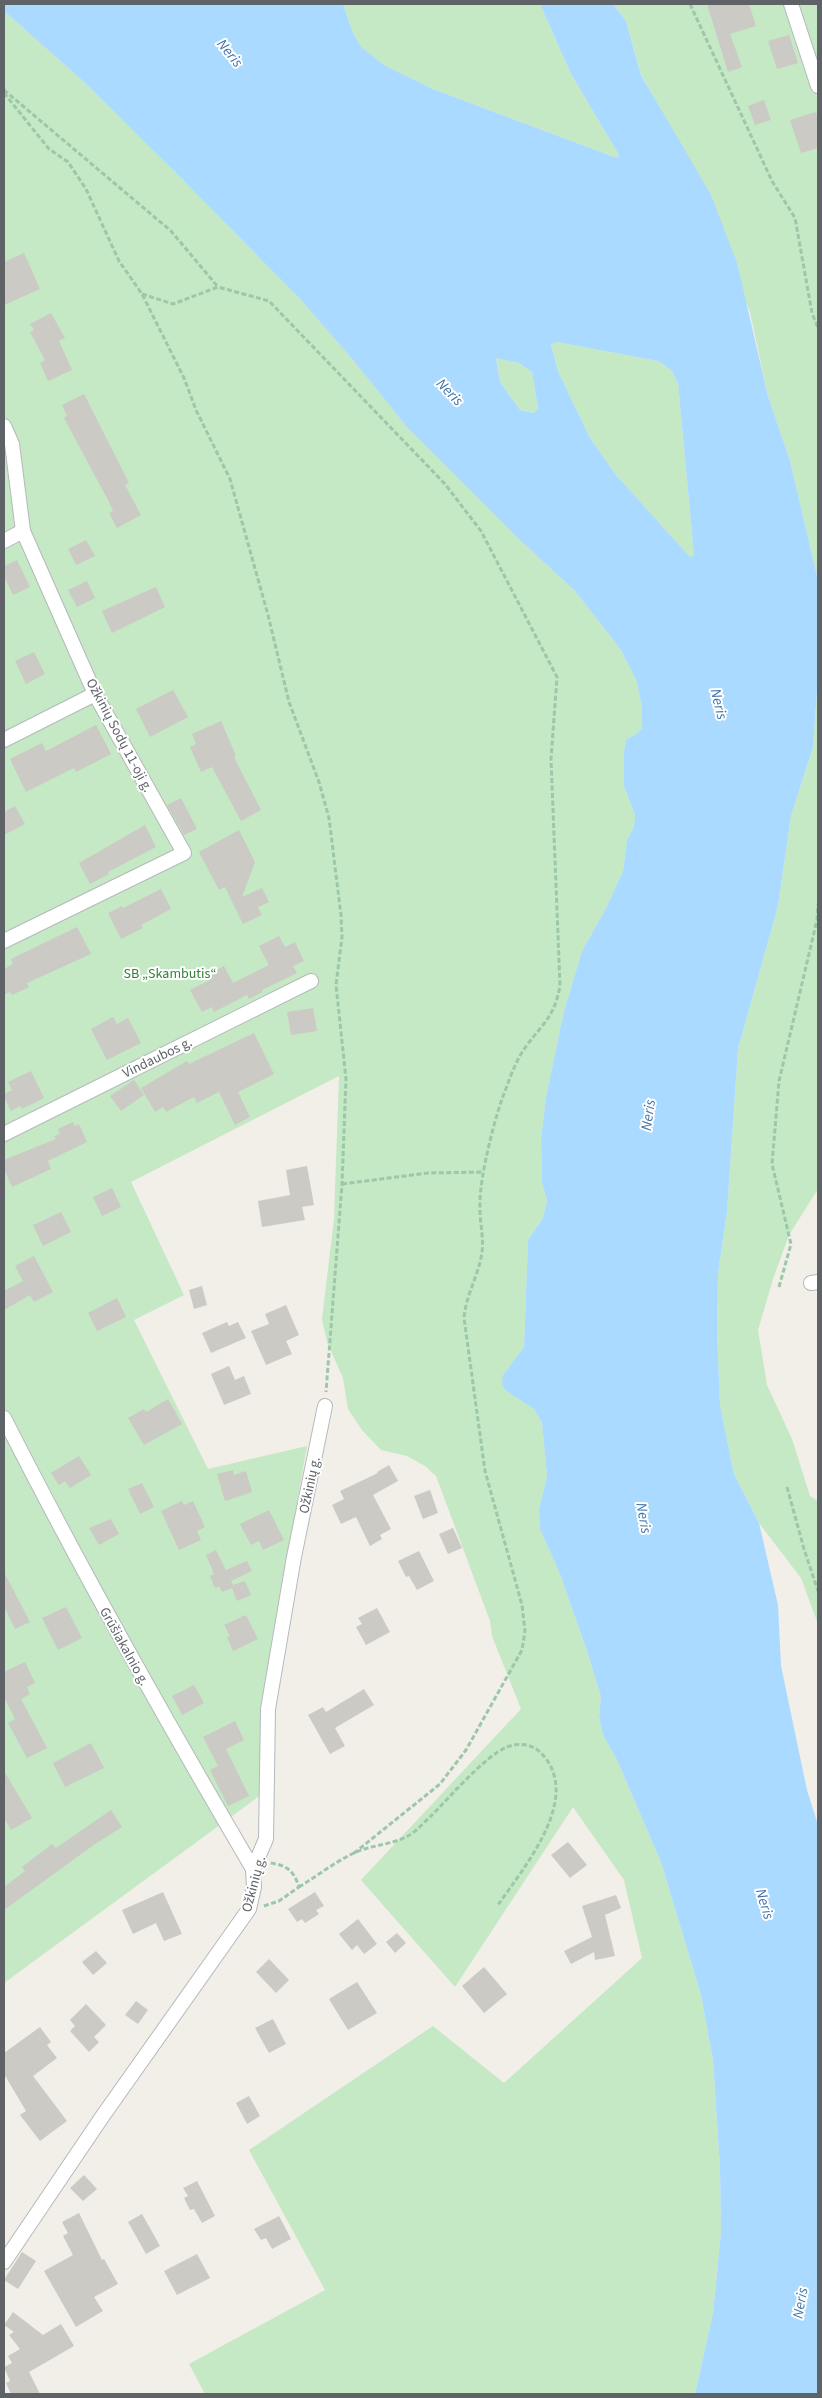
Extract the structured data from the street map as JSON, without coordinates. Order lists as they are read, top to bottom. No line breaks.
{"streets":{"street":["Ožkinių Sodų 11-oji g.","Vindaubos g.","Ožkinių g.","Grūšiakalnio g."]},"crossings":[["Ožkinių g.","Grūšiakalnio g."]],"water":["Neris"],"parks":["SB „Skambutis“"]}
